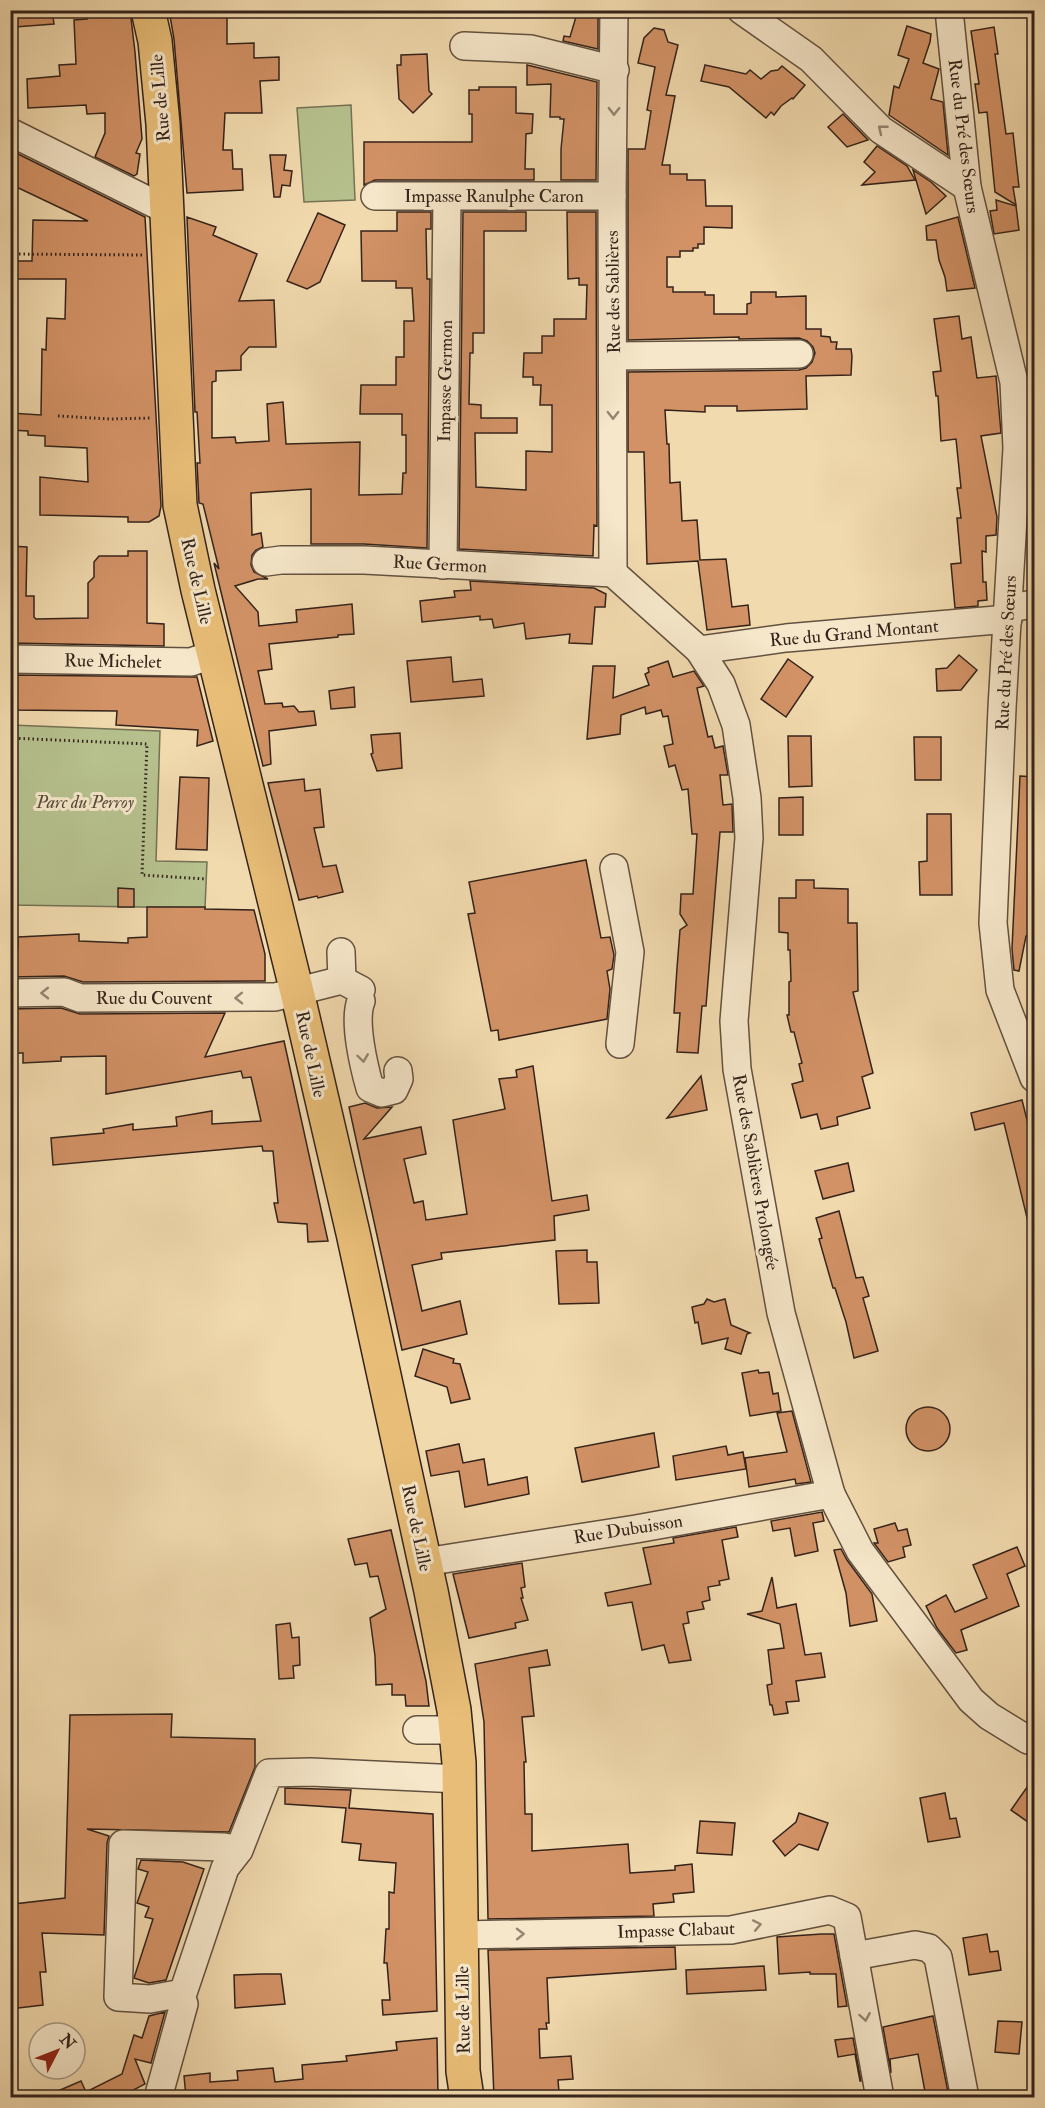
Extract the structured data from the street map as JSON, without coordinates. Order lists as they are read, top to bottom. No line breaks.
{"streets":{"main road":["Rue de Lille"],"street":["Rue du Pré des Sœurs","Impasse Ranulphe Caron","Rue des Sablières","Impasse Germon","Rue Germon","Rue du Grand Montant","Rue Michelet","Rue du Couvent","Rue des Sablières Prolongée","Rue Dubuisson","Impasse Clabaut"]},"crossings":[["Rue de Lille","Rue Michelet"],["Rue de Lille","Rue du Couvent"],["Rue de Lille","Rue Dubuisson"],["Rue de Lille","Impasse Clabaut"],["Rue du Pré des Sœurs","Rue du Grand Montant"],["Impasse Ranulphe Caron","Rue des Sablières"],["Impasse Ranulphe Caron","Impasse Germon"],["Rue des Sablières","Rue Germon"],["Rue des Sablières","Rue des Sablières Prolongée"],["Impasse Germon","Rue Germon"],["Rue Germon","Rue des Sablières Prolongée"],["Rue du Grand Montant","Rue des Sablières Prolongée"],["Rue des Sablières Prolongée","Rue Dubuisson"]],"one_way":["Rue des Sablières","Rue du Couvent"],"parks":["Parc du Perroy"],"north":"top right"}
